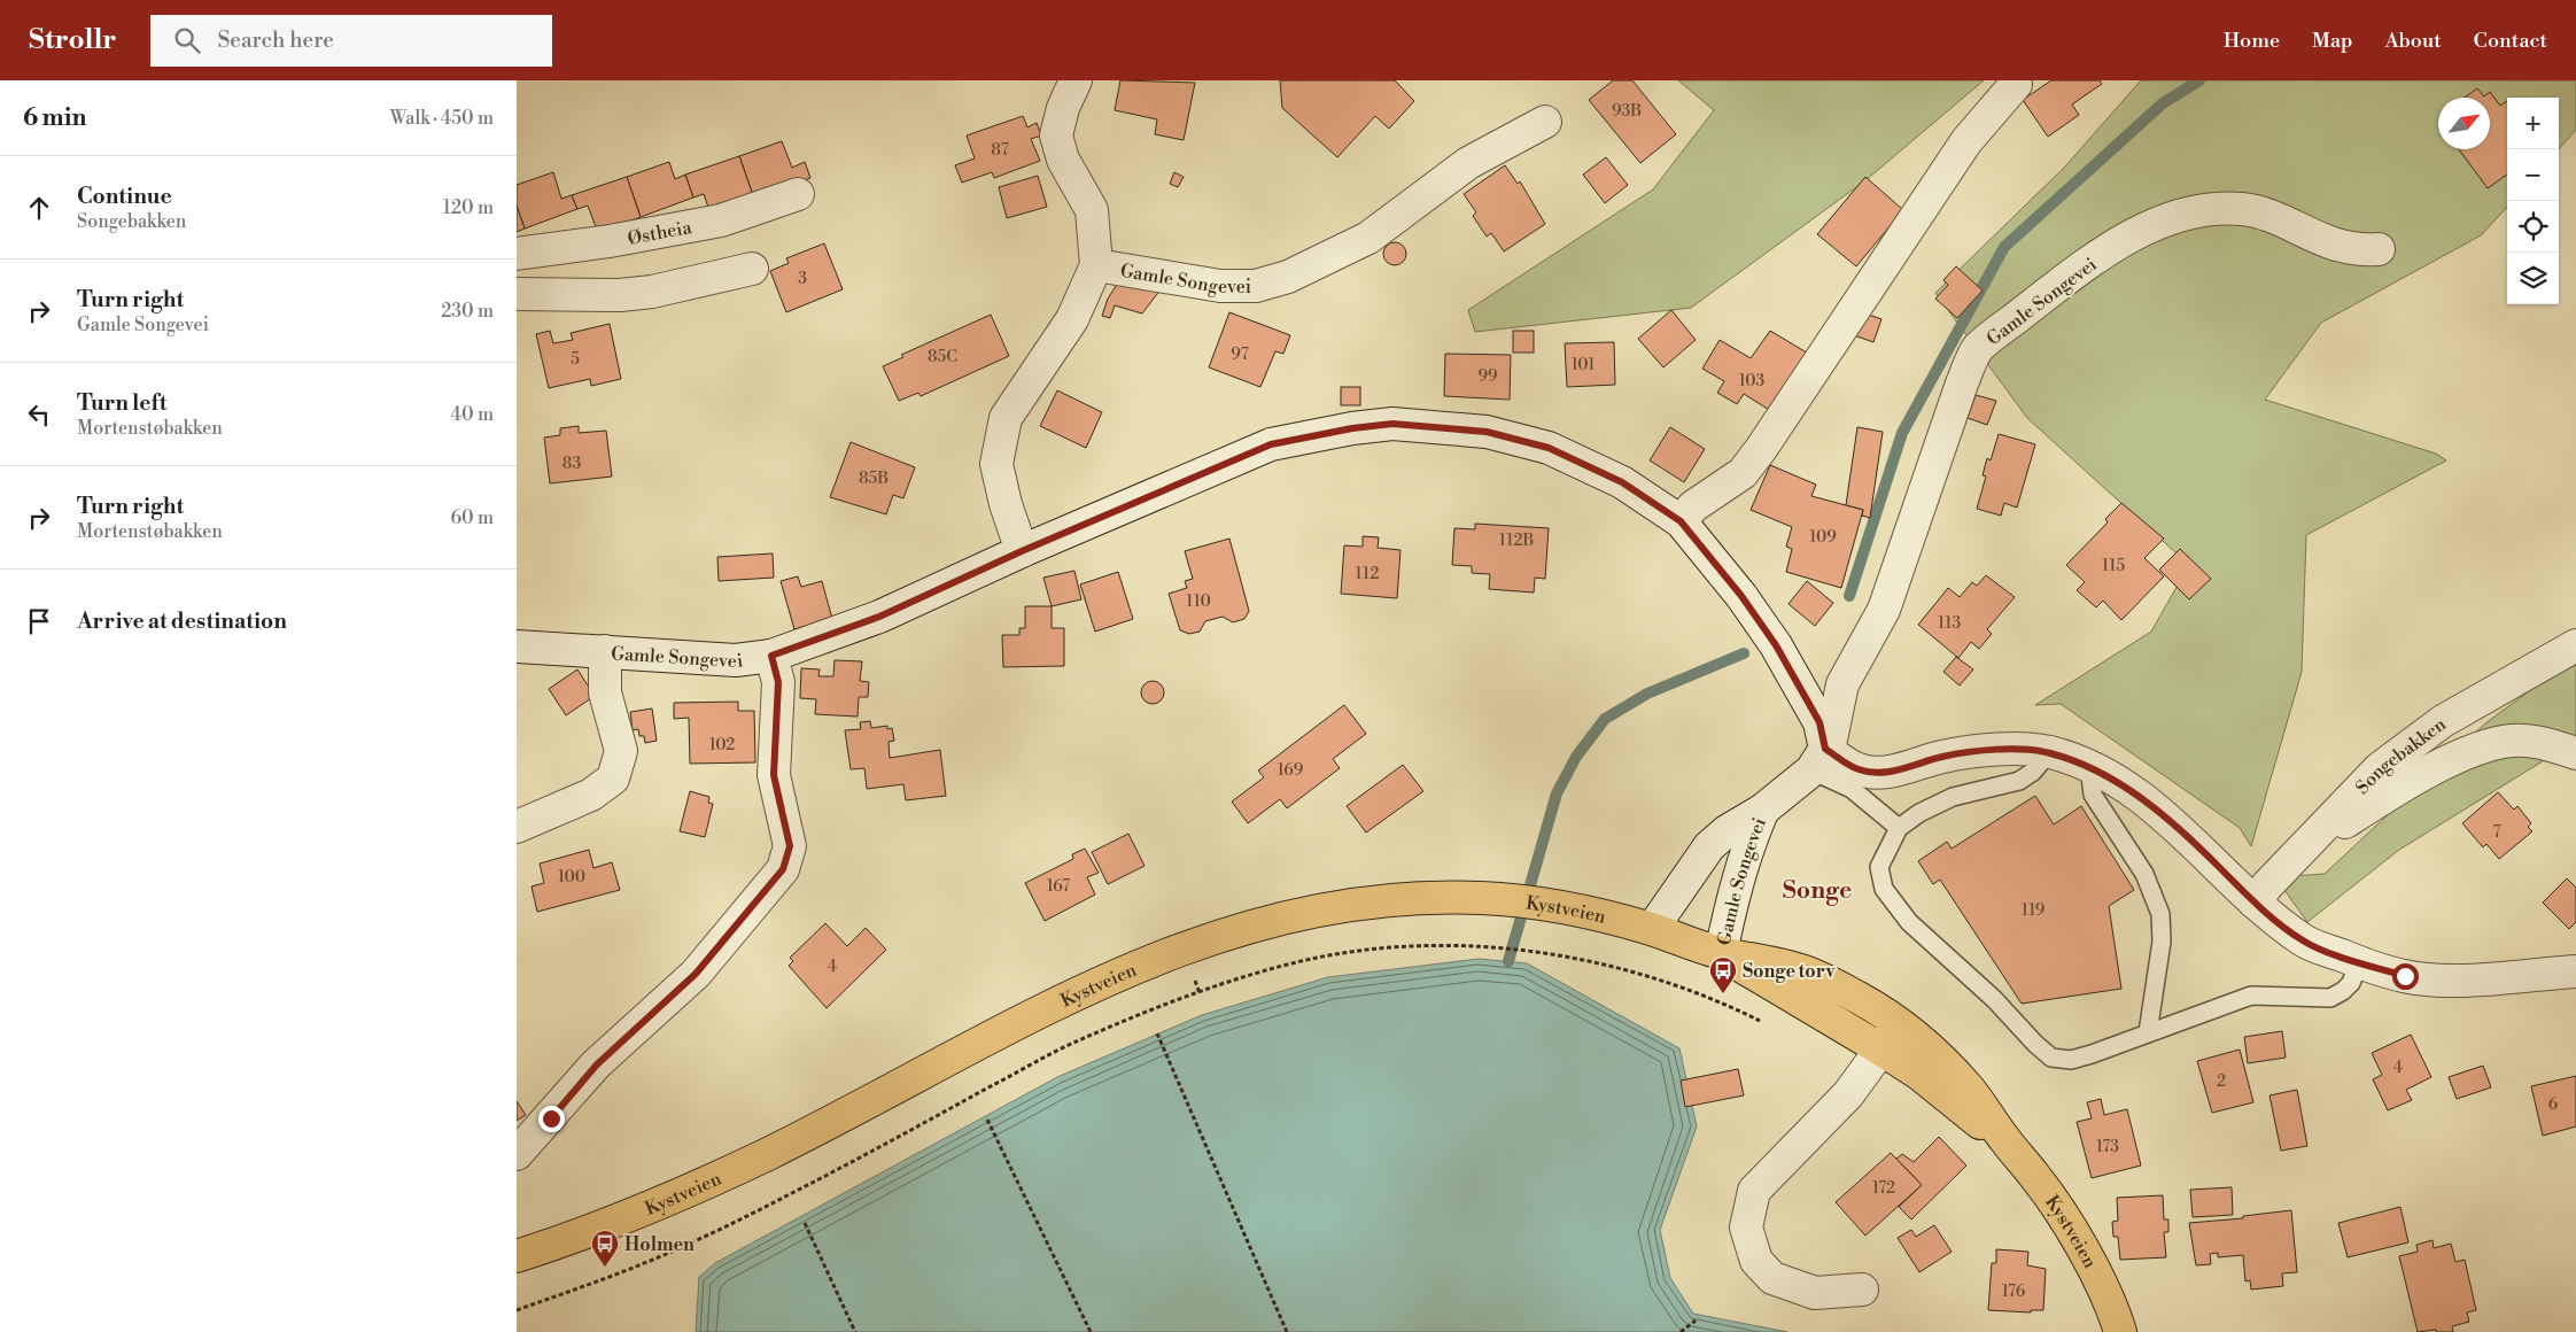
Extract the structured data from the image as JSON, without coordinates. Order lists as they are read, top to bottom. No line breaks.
{"streets":{"main road":["Kystveien"],"street":["Østheia","Gamle Songevei","Songebakken"]},"crossings":[["Gamle Songevei","Kystveien"]],"districts":["Songe"],"places":{"bus stop":["Songe torv","Holmen"]},"house_numbers":["93B","87","3","97","85C","5","101","99","103","83","85B","109","112B","115","112","110","113","102","169","7","100","167","119","4","4","2","6","173","172","176"],"north":"top right","page":{"header":"Strollr","search":"Search here","nav":["Home","Map","About","Contact"],"heading":["6 min","Walk · 450 m"],"map_buttons":["+","−"],"list":[["Continue","Songebakken","120 m"],["Turn right","Gamle Songevei","230 m"],["Turn left","Mortenstøbakken","40 m"],["Turn right","Mortenstøbakken","60 m"],"Arrive at destination"]}}
